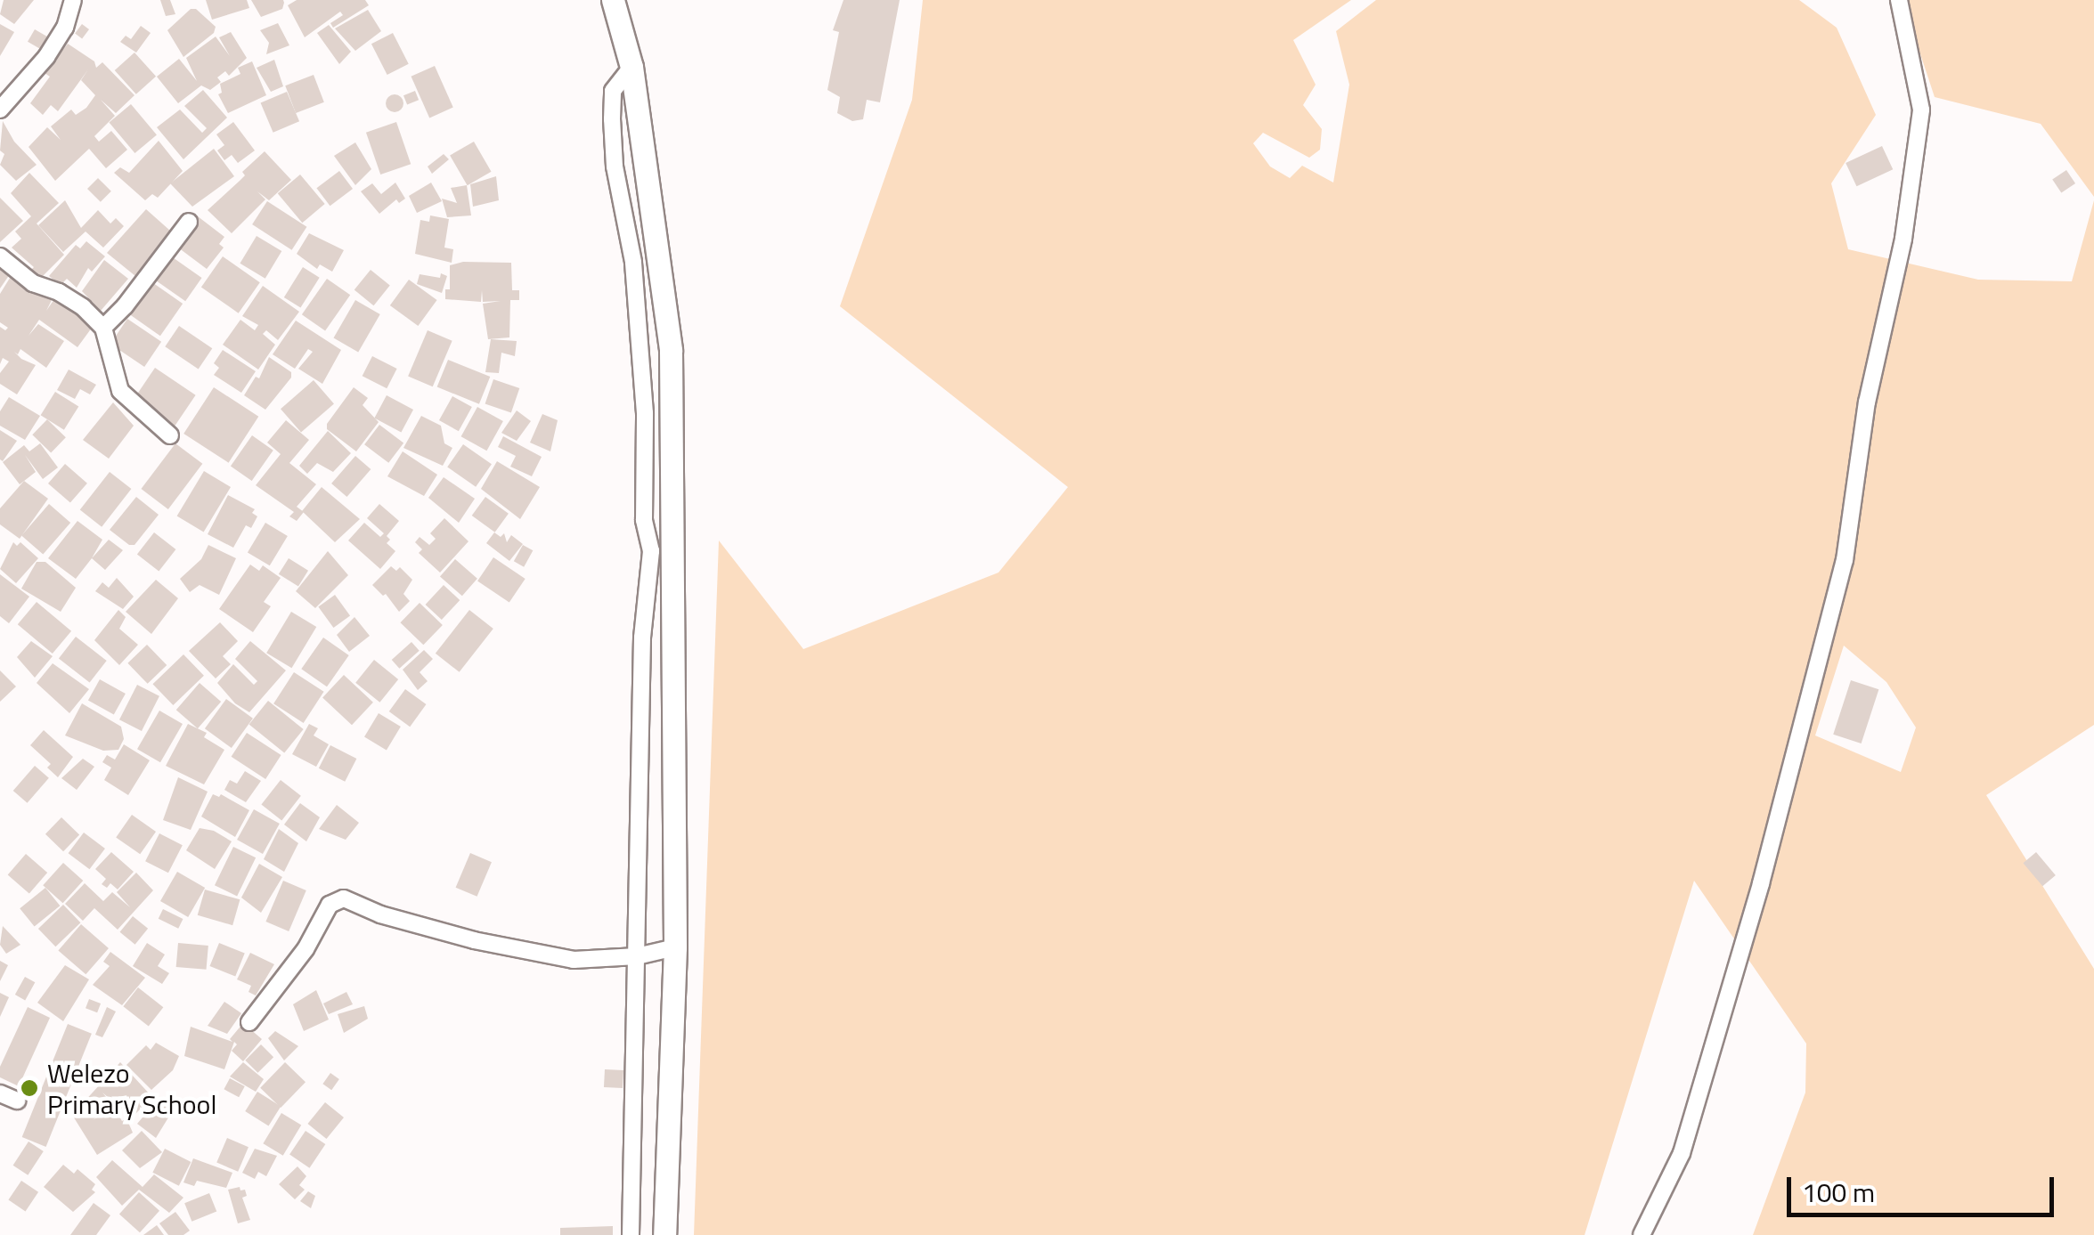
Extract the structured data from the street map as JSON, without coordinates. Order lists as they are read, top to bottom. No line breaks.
{"places":["Welezo Primary School"],"scale_bar":"100 m"}
